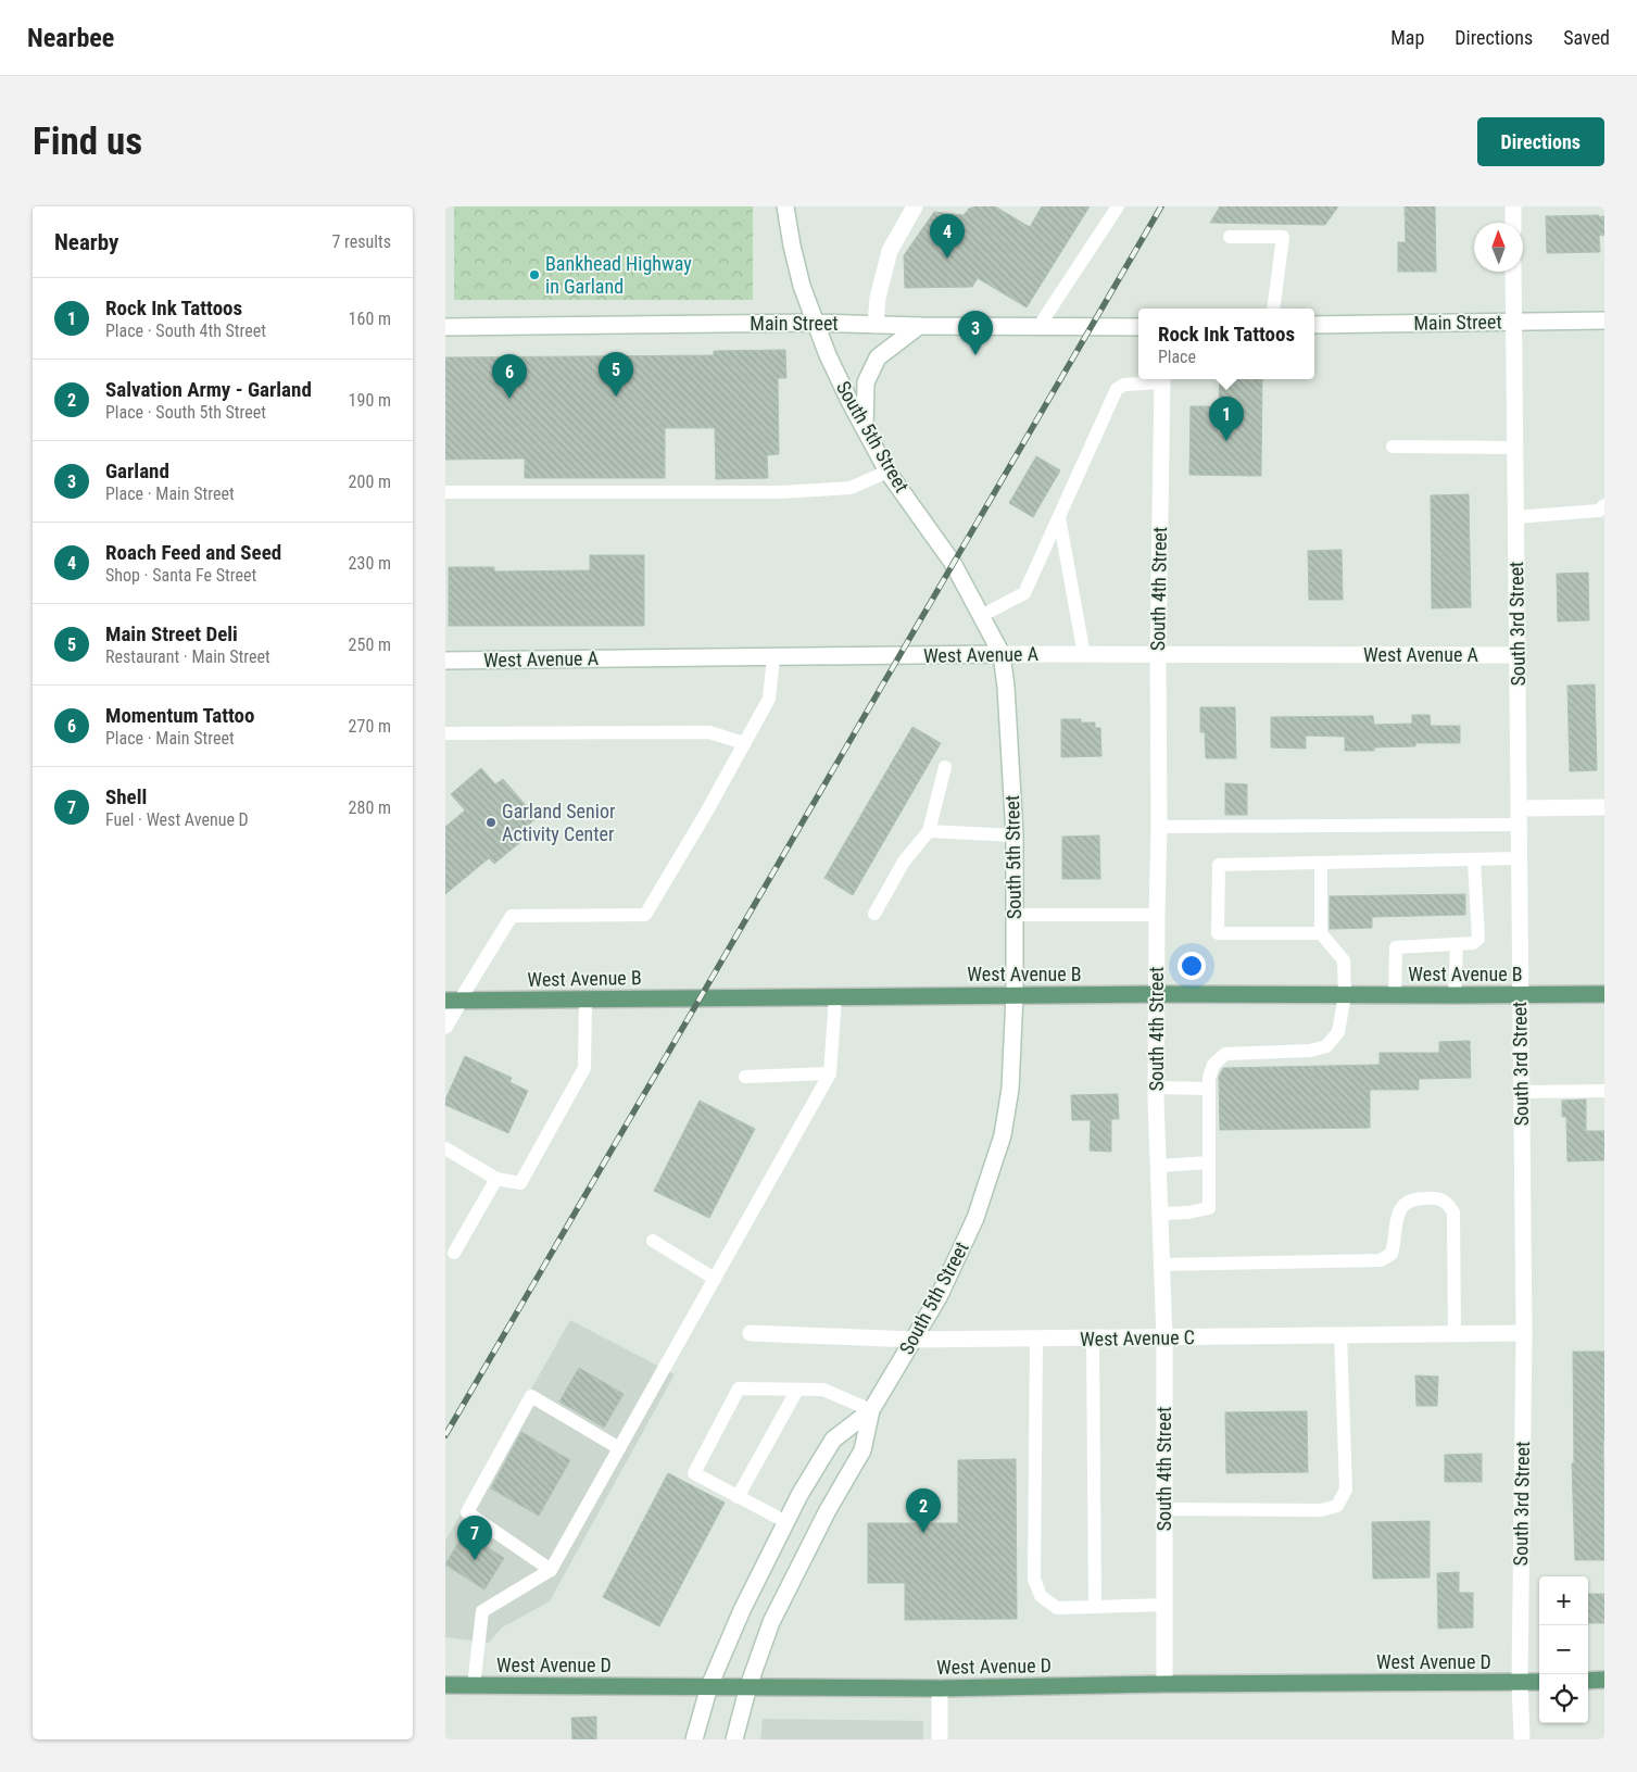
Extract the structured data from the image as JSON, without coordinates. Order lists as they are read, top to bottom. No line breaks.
{"streets":{"main road":["West Avenue B","West Avenue D"],"street":["Main Street","South 5th Street","South 4th Street","South 3rd Street","West Avenue A","West Avenue C"]},"crossings":[["Main Street","South 5th Street"],["Main Street","South 3rd Street"],["South 5th Street","West Avenue A"],["South 5th Street","West Avenue B"],["South 5th Street","West Avenue C"],["South 5th Street","West Avenue D"],["South 4th Street","West Avenue A"],["South 4th Street","West Avenue B"],["South 4th Street","West Avenue C"],["South 4th Street","West Avenue D"],["South 3rd Street","West Avenue A"],["South 3rd Street","West Avenue B"],["South 3rd Street","West Avenue C"],["South 3rd Street","West Avenue D"]],"places":["Bankhead Highway in Garland","Garland Senior Activity Center"],"north":"top","page":{"header":"Nearbee","nav":["Map","Directions","Saved"],"buttons":"Directions","title":"Find us","heading":["Nearby","7 results"],"pins":["4","3","5","6","1","2","7"],"list":[{"mark":"1","name":"Rock Ink Tattoos","note":"Place · South 4th Street","value":"160 m"},{"mark":"2","name":"Salvation Army - Garland","note":"Place · South 5th Street","value":"190 m"},{"mark":"3","name":"Garland","note":"Place · Main Street","value":"200 m"},{"mark":"4","name":"Roach Feed and Seed","note":"Shop · Santa Fe Street","value":"230 m"},{"mark":"5","name":"Main Street Deli","note":"Restaurant · Main Street","value":"250 m"},{"mark":"6","name":"Momentum Tattoo","note":"Place · Main Street","value":"270 m"},{"mark":"7","name":"Shell","note":"Fuel · West Avenue D","value":"280 m"}],"popup":["Rock Ink Tattoos","Place"],"map_buttons":["+","−"]}}
